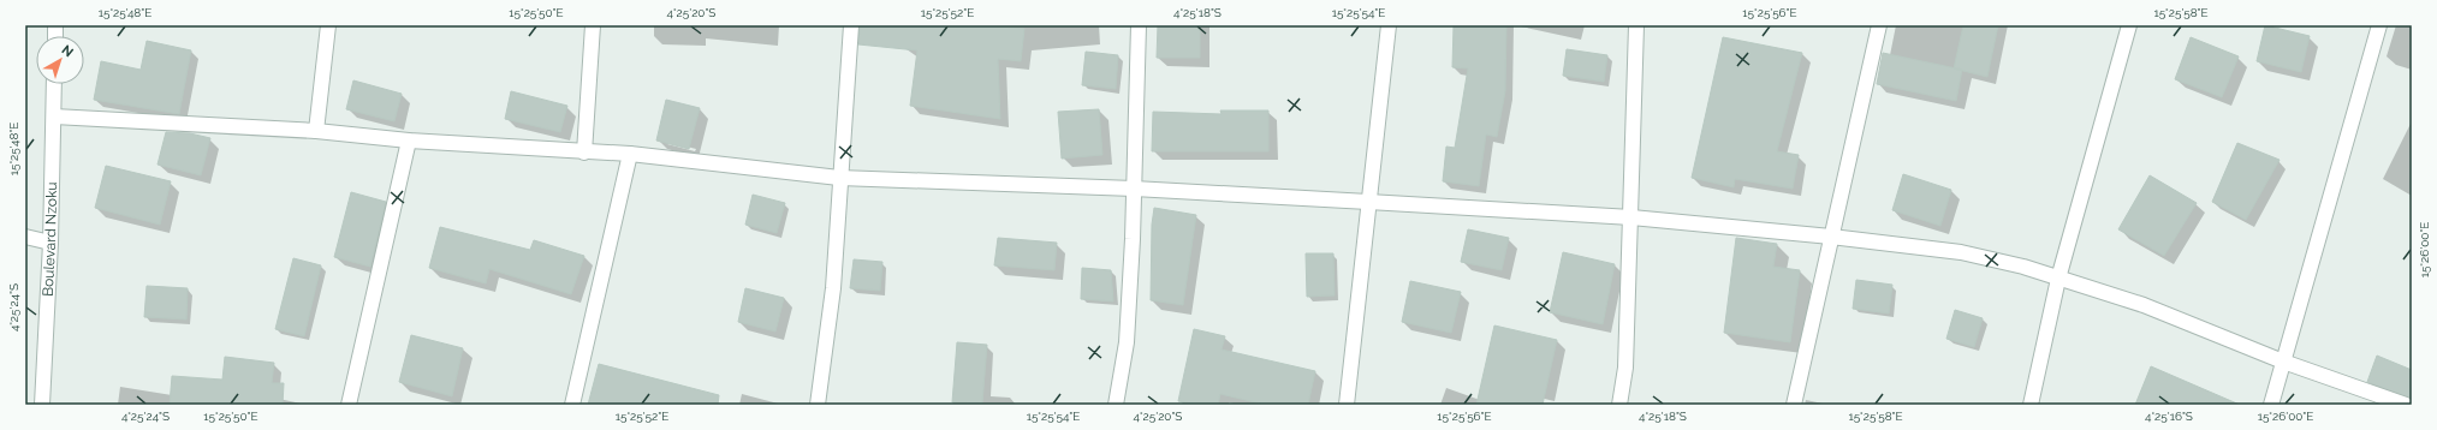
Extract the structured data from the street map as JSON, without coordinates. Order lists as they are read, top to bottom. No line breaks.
{"streets":{"street":["Boulevard Nzoku"]},"north":"top right","coordinates":["15°25'48\"E","15°25'50\"E","4°25'20\"S","15°25'52\"E","4°25'18\"S","15°25'54\"E","15°25'56\"E","15°25'58\"E","15°26'00\"E","4°25'24\"S","4°25'16\"S"]}
